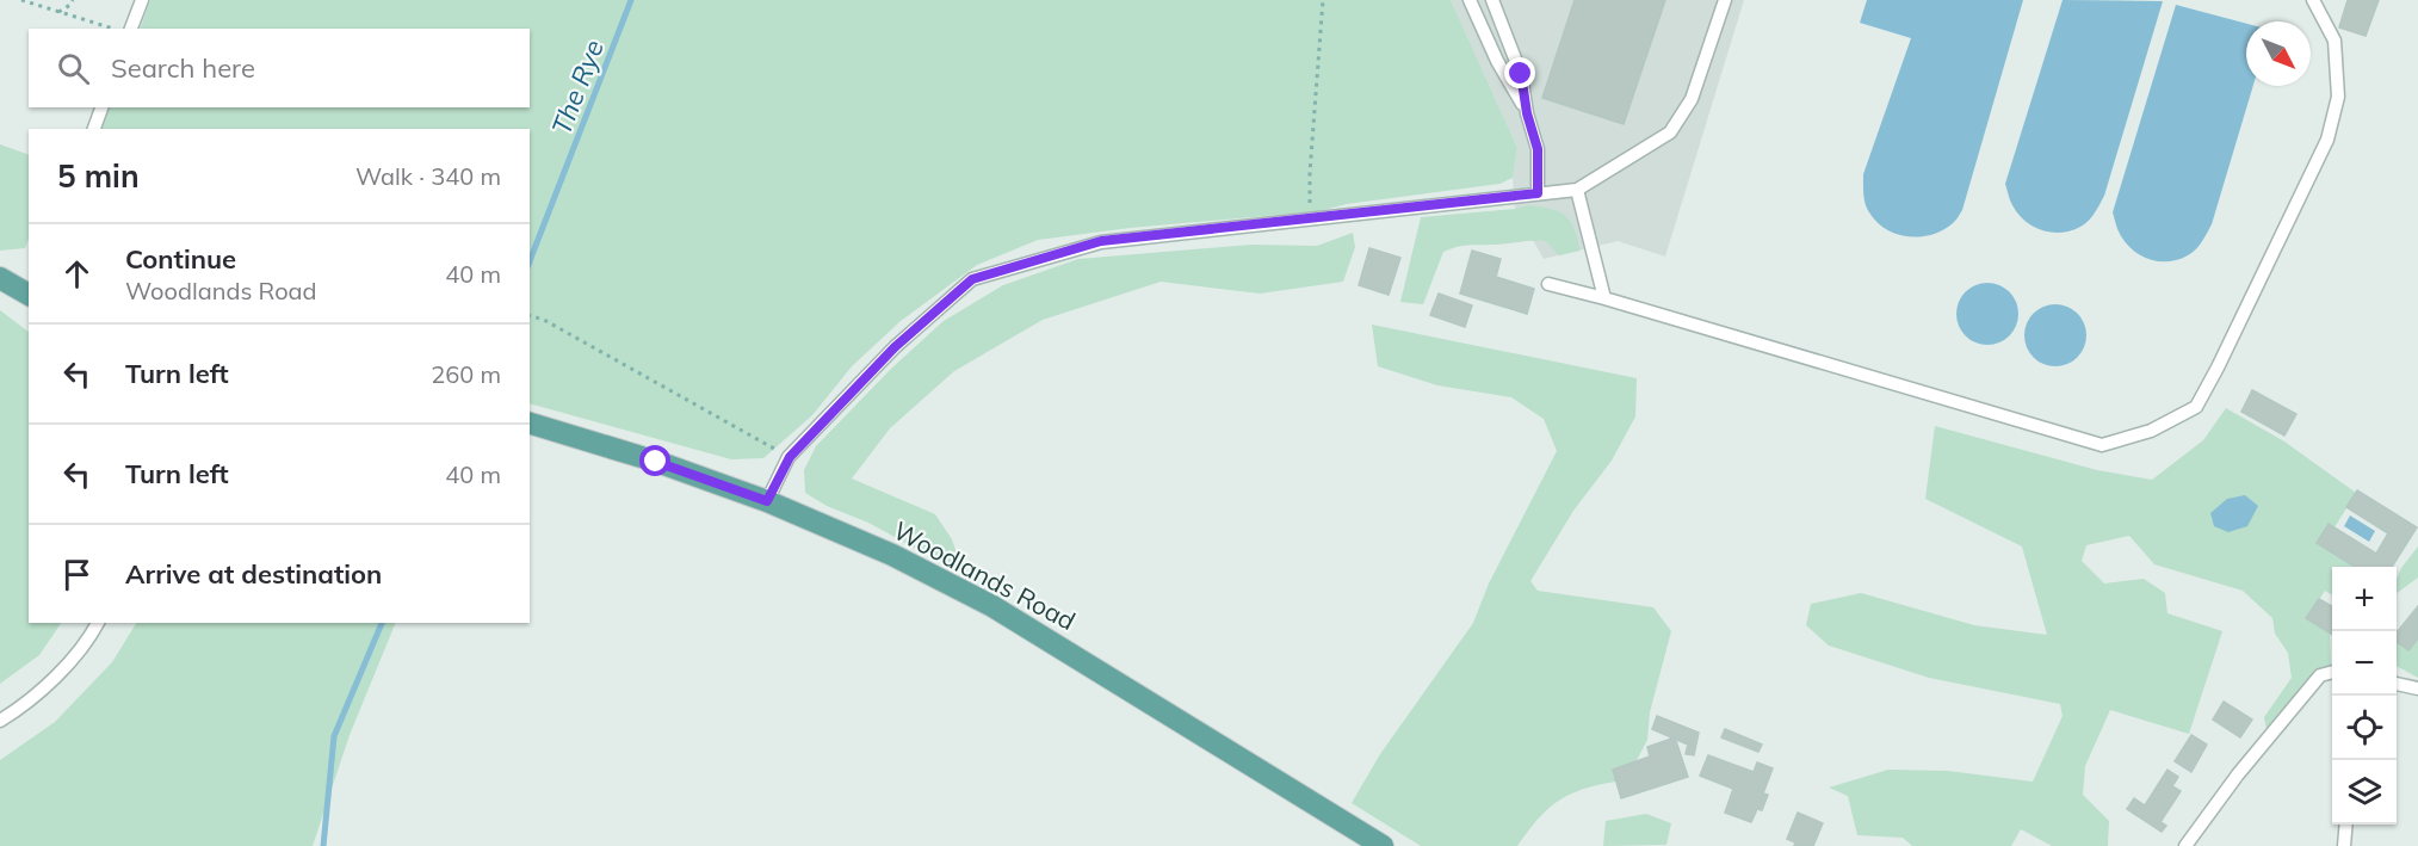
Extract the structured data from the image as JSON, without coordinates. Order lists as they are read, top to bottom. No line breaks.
{"streets":{"main road":["Woodlands Road"]},"water":["The Rye"],"north":"bottom right","page":{"search":"Search here","heading":["5 min","Walk · 340 m"],"list":[["Continue","Woodlands Road","40 m"],["Turn left","260 m"],["Turn left","40 m"],"Arrive at destination"],"map_buttons":["+","−"]}}
